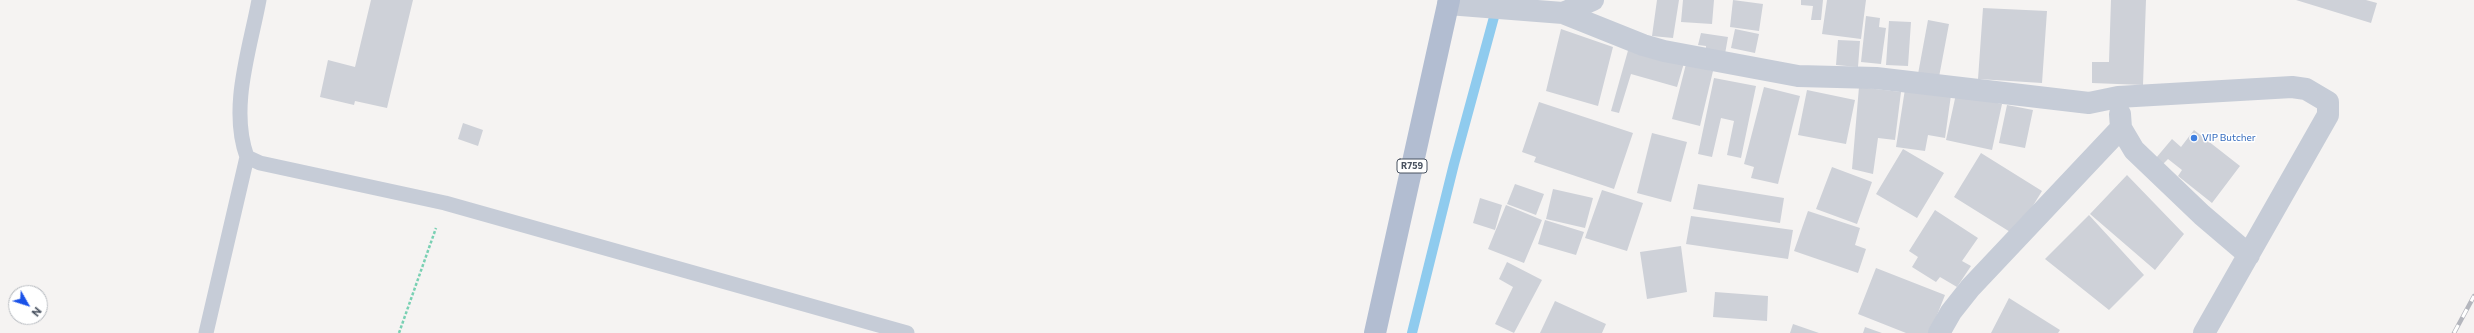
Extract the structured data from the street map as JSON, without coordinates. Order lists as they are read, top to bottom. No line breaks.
{"streets":{"main road":["R759"]},"places":["VIP Butcher"],"north":"bottom right"}
